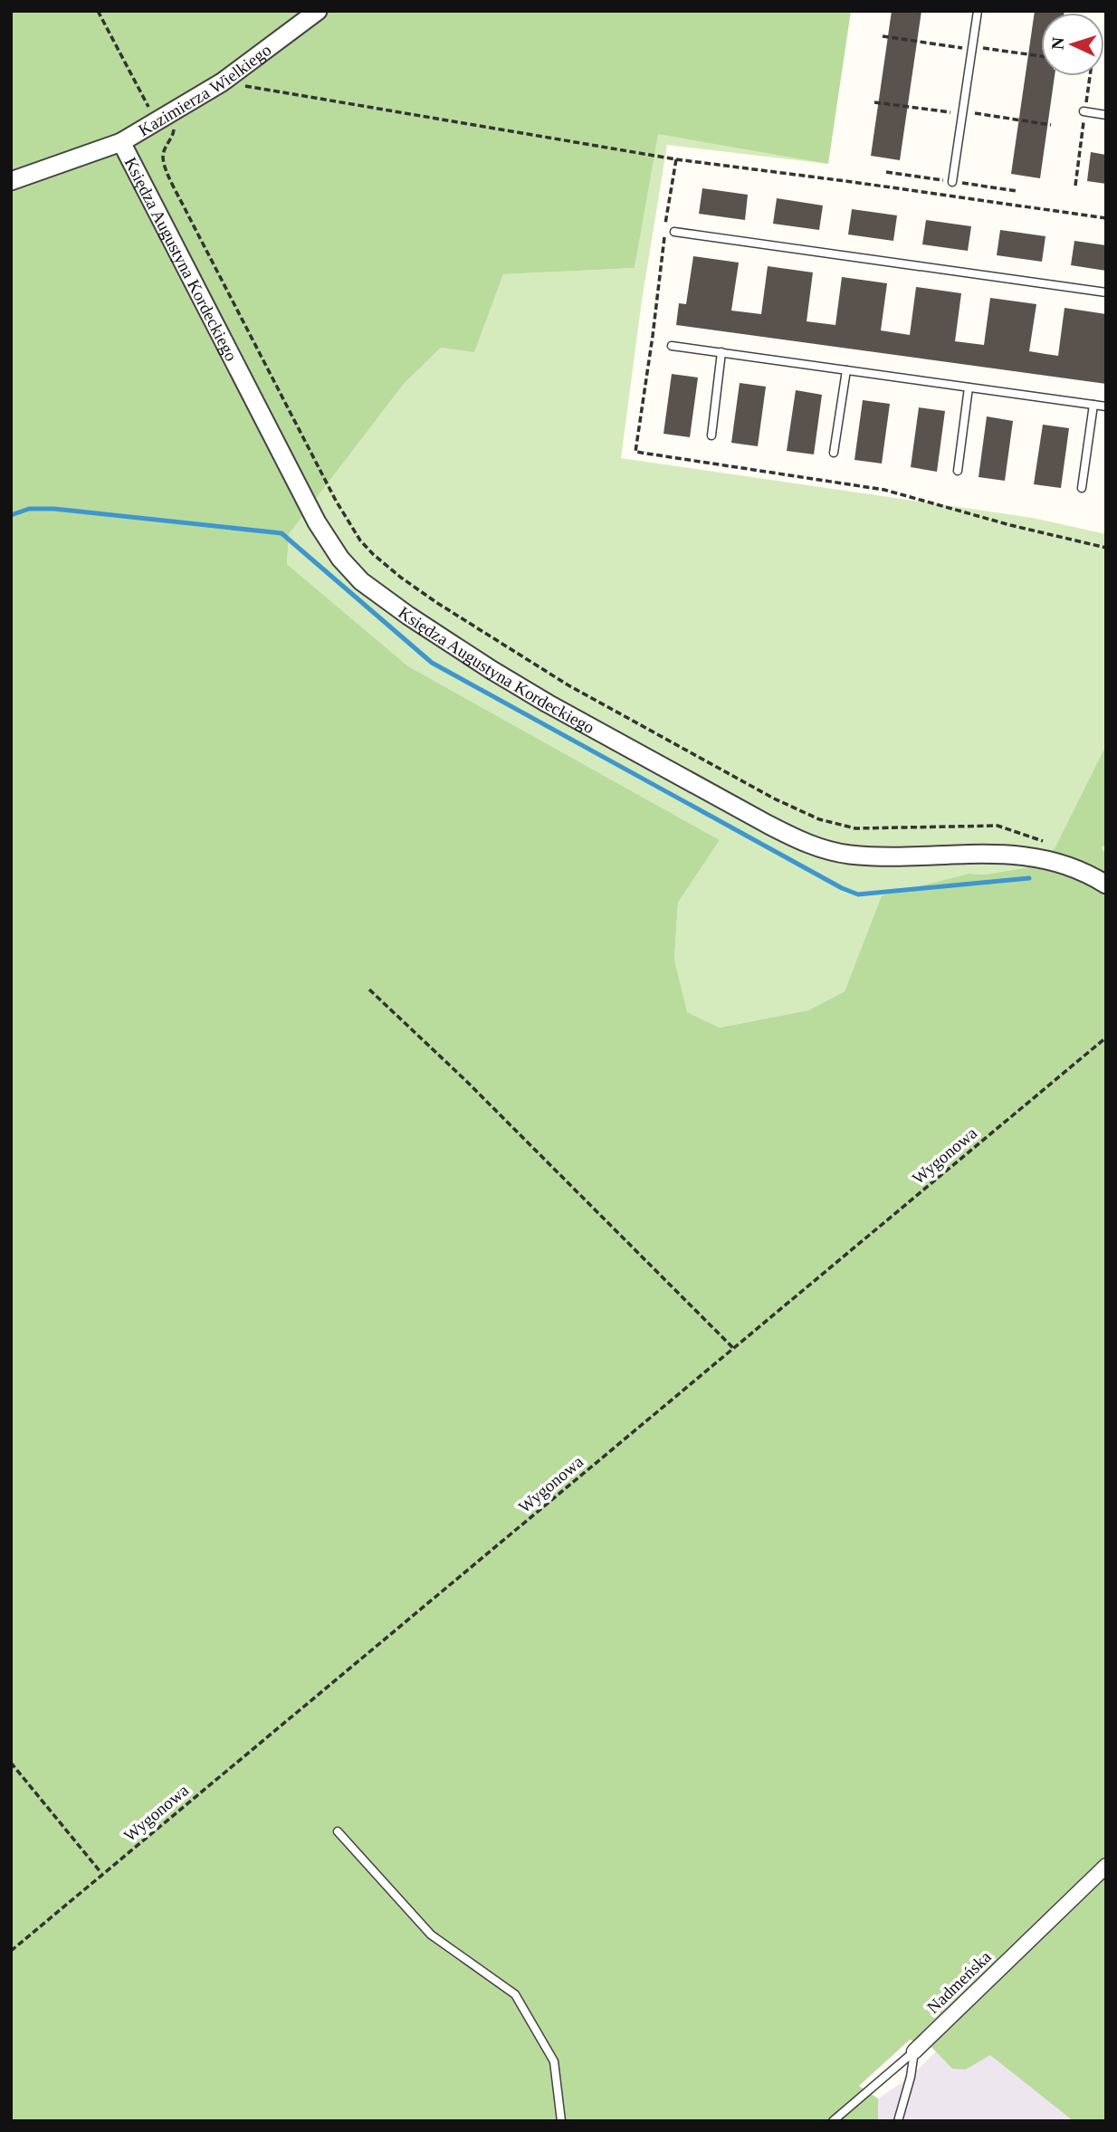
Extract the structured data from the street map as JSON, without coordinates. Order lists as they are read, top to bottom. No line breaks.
{"streets":{"street":["Kazimierza Wielkiego","Księdza Augustyna Kordeckiego","Nadmeńska"],"path":["Wygonowa"]},"crossings":[["Kazimierza Wielkiego","Księdza Augustyna Kordeckiego"]],"north":"left"}
